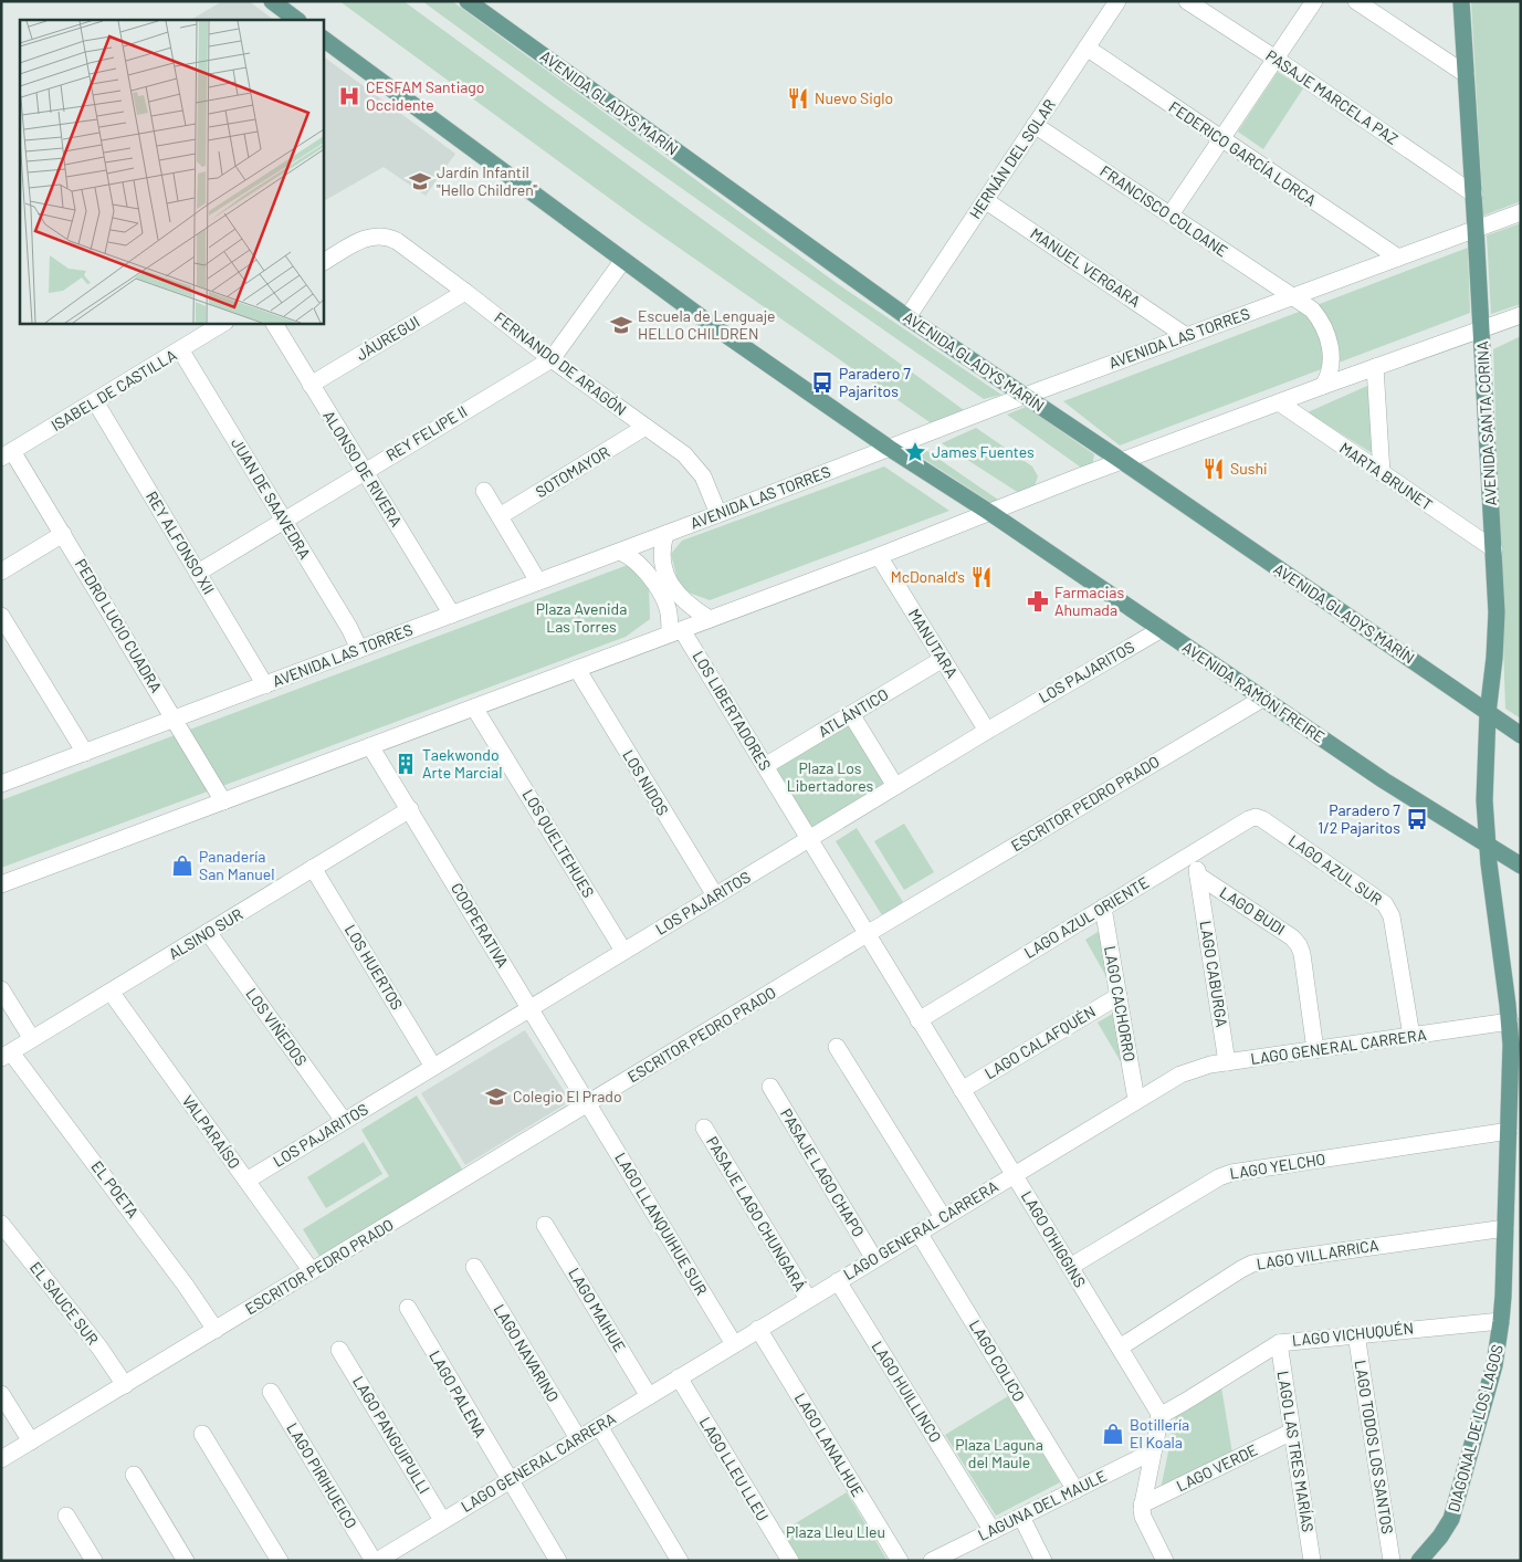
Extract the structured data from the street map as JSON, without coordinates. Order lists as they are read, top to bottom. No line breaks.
{"streets":{"main road":["AVENIDA GLADYS MARÍN","AVENIDA SANTA CORINA","AVENIDA RAMÓN FREIRE","DIAGONAL DE LOS LAGOS"],"street":["PASAJE MARCELA PAZ","FEDERICO GARCÍA LORCA","HERNÁN DEL SOLAR","FRANCISCO COLOANE","MANUEL VERGARA","JÁUREGUI","AVENIDA LAS TORRES","FERNANDO DE ARAGÓN","ISABEL DE CASTILLA","REY FELIPE II","ALONSO DE RIVERA","SOTOMAYOR","MARTA BRUNET","JUAN DE SAAVEDRA","REY ALFONSO XII","PEDRO LUCIO CUADRA","MANUTARA","LOS PAJARITOS","LOS LIBERTADORES","ATLÁNTICO","LOS NIDOS","ESCRITOR PEDRO PRADO","LOS QUELTEHUES","LAGO AZUL SUR","LAGO BUDI","LAGO AZUL ORIENTE","COOPERATIVA","ALSINO SUR","LOS HUERTOS","LAGO CABURGA","LAGO CACHORRO","LOS VIÑEDOS","LAGO CALAFQUÉN","LAGO GENERAL CARRERA","VALPARAÍSO","LAGO YELCHO","PASAJE LAGO CHAPO","EL POETA","PASAJE LAGO CHUNGARÁ","LAGO LLANQUIHUE SUR","LAGO O'HIGGINS","LAGO VILLARRICA","EL SAUCE SUR","LAGO MAIHUE","LAGO VICHUQUÉN","LAGO NAVARINO","LAGO COLICO","LAGO HUILLINCO","LAGO PALENA","LAGO PANGUIPULLI","LAGO LANALHUE","LAGO TODOS LOS SANTOS","LAGO LAS TRES MARÍAS","LAGO VERDE","LAGO LLEU LLEU","LAGO PIRIHUEICO","LAGUNA DEL MAULE"]},"crossings":[["PASAJE MARCELA PAZ","AVENIDA SANTA CORINA"],["AVENIDA GLADYS MARÍN","HERNÁN DEL SOLAR"],["AVENIDA GLADYS MARÍN","AVENIDA LAS TORRES"],["AVENIDA GLADYS MARÍN","AVENIDA SANTA CORINA"],["FEDERICO GARCÍA LORCA","HERNÁN DEL SOLAR"],["FEDERICO GARCÍA LORCA","AVENIDA LAS TORRES"],["HERNÁN DEL SOLAR","FRANCISCO COLOANE"],["HERNÁN DEL SOLAR","MANUEL VERGARA"],["FRANCISCO COLOANE","AVENIDA LAS TORRES"],["MANUEL VERGARA","AVENIDA LAS TORRES"],["JÁUREGUI","FERNANDO DE ARAGÓN"],["JÁUREGUI","ALONSO DE RIVERA"],["AVENIDA LAS TORRES","FERNANDO DE ARAGÓN"],["AVENIDA LAS TORRES","AVENIDA SANTA CORINA"],["AVENIDA LAS TORRES","ALONSO DE RIVERA"],["AVENIDA LAS TORRES","JUAN DE SAAVEDRA"],["AVENIDA LAS TORRES","REY ALFONSO XII"],["AVENIDA LAS TORRES","PEDRO LUCIO CUADRA"],["FERNANDO DE ARAGÓN","REY FELIPE II"],["FERNANDO DE ARAGÓN","SOTOMAYOR"],["ISABEL DE CASTILLA","JUAN DE SAAVEDRA"],["ISABEL DE CASTILLA","REY ALFONSO XII"],["ISABEL DE CASTILLA","PEDRO LUCIO CUADRA"],["AVENIDA SANTA CORINA","MARTA BRUNET"],["AVENIDA SANTA CORINA","AVENIDA RAMÓN FREIRE"],["AVENIDA SANTA CORINA","DIAGONAL DE LOS LAGOS"],["REY FELIPE II","ALONSO DE RIVERA"],["REY FELIPE II","JUAN DE SAAVEDRA"],["REY FELIPE II","REY ALFONSO XII"],["MANUTARA","LOS PAJARITOS"],["MANUTARA","ATLÁNTICO"],["LOS PAJARITOS","AVENIDA RAMÓN FREIRE"],["LOS PAJARITOS","LOS LIBERTADORES"],["LOS PAJARITOS","LOS NIDOS"],["LOS PAJARITOS","LOS QUELTEHUES"],["LOS PAJARITOS","COOPERATIVA"],["LOS PAJARITOS","LOS HUERTOS"],["LOS PAJARITOS","LOS VIÑEDOS"],["LOS PAJARITOS","VALPARAÍSO"],["AVENIDA RAMÓN FREIRE","ESCRITOR PEDRO PRADO"],["AVENIDA RAMÓN FREIRE","DIAGONAL DE LOS LAGOS"],["LOS LIBERTADORES","ATLÁNTICO"],["LOS LIBERTADORES","ESCRITOR PEDRO PRADO"],["LOS LIBERTADORES","LAGO O'HIGGINS"],["ESCRITOR PEDRO PRADO","COOPERATIVA"],["ESCRITOR PEDRO PRADO","VALPARAÍSO"],["ESCRITOR PEDRO PRADO","EL POETA"],["ESCRITOR PEDRO PRADO","LAGO LLANQUIHUE SUR"],["ESCRITOR PEDRO PRADO","LAGO O'HIGGINS"],["ESCRITOR PEDRO PRADO","EL SAUCE SUR"],["LAGO AZUL SUR","LAGO AZUL ORIENTE"],["LAGO AZUL SUR","LAGO GENERAL CARRERA"],["LAGO BUDI","LAGO CABURGA"],["LAGO BUDI","LAGO GENERAL CARRERA"],["LAGO AZUL ORIENTE","LAGO CABURGA"],["LAGO AZUL ORIENTE","LAGO CACHORRO"],["LAGO AZUL ORIENTE","LAGO O'HIGGINS"],["COOPERATIVA","ALSINO SUR"],["COOPERATIVA","LAGO LLANQUIHUE SUR"],["ALSINO SUR","LOS HUERTOS"],["ALSINO SUR","LOS VIÑEDOS"],["ALSINO SUR","VALPARAÍSO"],["ALSINO SUR","EL POETA"],["LAGO CABURGA","LAGO GENERAL CARRERA"],["LAGO CACHORRO","LAGO CALAFQUÉN"],["LAGO CACHORRO","LAGO GENERAL CARRERA"],["LAGO CALAFQUÉN","LAGO O'HIGGINS"],["LAGO GENERAL CARRERA","PASAJE LAGO CHAPO"],["LAGO GENERAL CARRERA","PASAJE LAGO CHUNGARÁ"],["LAGO GENERAL CARRERA","LAGO LLANQUIHUE SUR"],["LAGO GENERAL CARRERA","LAGO O'HIGGINS"],["LAGO GENERAL CARRERA","LAGO MAIHUE"],["LAGO GENERAL CARRERA","LAGO NAVARINO"],["LAGO GENERAL CARRERA","LAGO COLICO"],["LAGO GENERAL CARRERA","LAGO HUILLINCO"],["LAGO GENERAL CARRERA","LAGO PALENA"],["LAGO GENERAL CARRERA","DIAGONAL DE LOS LAGOS"],["LAGO GENERAL CARRERA","LAGO PANGUIPULLI"],["LAGO GENERAL CARRERA","LAGO LANALHUE"],["LAGO GENERAL CARRERA","LAGO LLEU LLEU"],["LAGO GENERAL CARRERA","LAGO PIRIHUEICO"],["LAGO YELCHO","LAGO O'HIGGINS"],["LAGO YELCHO","DIAGONAL DE LOS LAGOS"],["LAGO O'HIGGINS","LAGO VILLARRICA"],["LAGO O'HIGGINS","LAGO VICHUQUÉN"],["LAGO VILLARRICA","DIAGONAL DE LOS LAGOS"],["LAGO VICHUQUÉN","DIAGONAL DE LOS LAGOS"],["LAGO VICHUQUÉN","LAGO TODOS LOS SANTOS"],["LAGO VICHUQUÉN","LAGO LAS TRES MARÍAS"],["LAGO COLICO","LAGUNA DEL MAULE"],["LAGO HUILLINCO","LAGUNA DEL MAULE"],["LAGO LAS TRES MARÍAS","LAGO VERDE"]],"parks":["Plaza Avenida Las Torres","Plaza Los Libertadores","Plaza Laguna del Maule","Plaza Lleu Lleu"],"places":{"hospital":["CESFAM Santiago Occidente"],"restaurant":["Nuevo Siglo","Sushi","McDonald's"],"school or university":["Jardín Infantil \"Hello Children\"","Escuela de Lenguaje HELLO CHILDREN","Colegio El Prado"],"bus stop":["Paradero 7 Pajaritos","Paradero 7 1/2 Pajaritos"],"place":["James Fuentes"],"pharmacy":["Farmacias Ahumada"],"building":["Taekwondo Arte Marcial"],"shop":["Panadería San Manuel","Botillería El Koala"]}}
